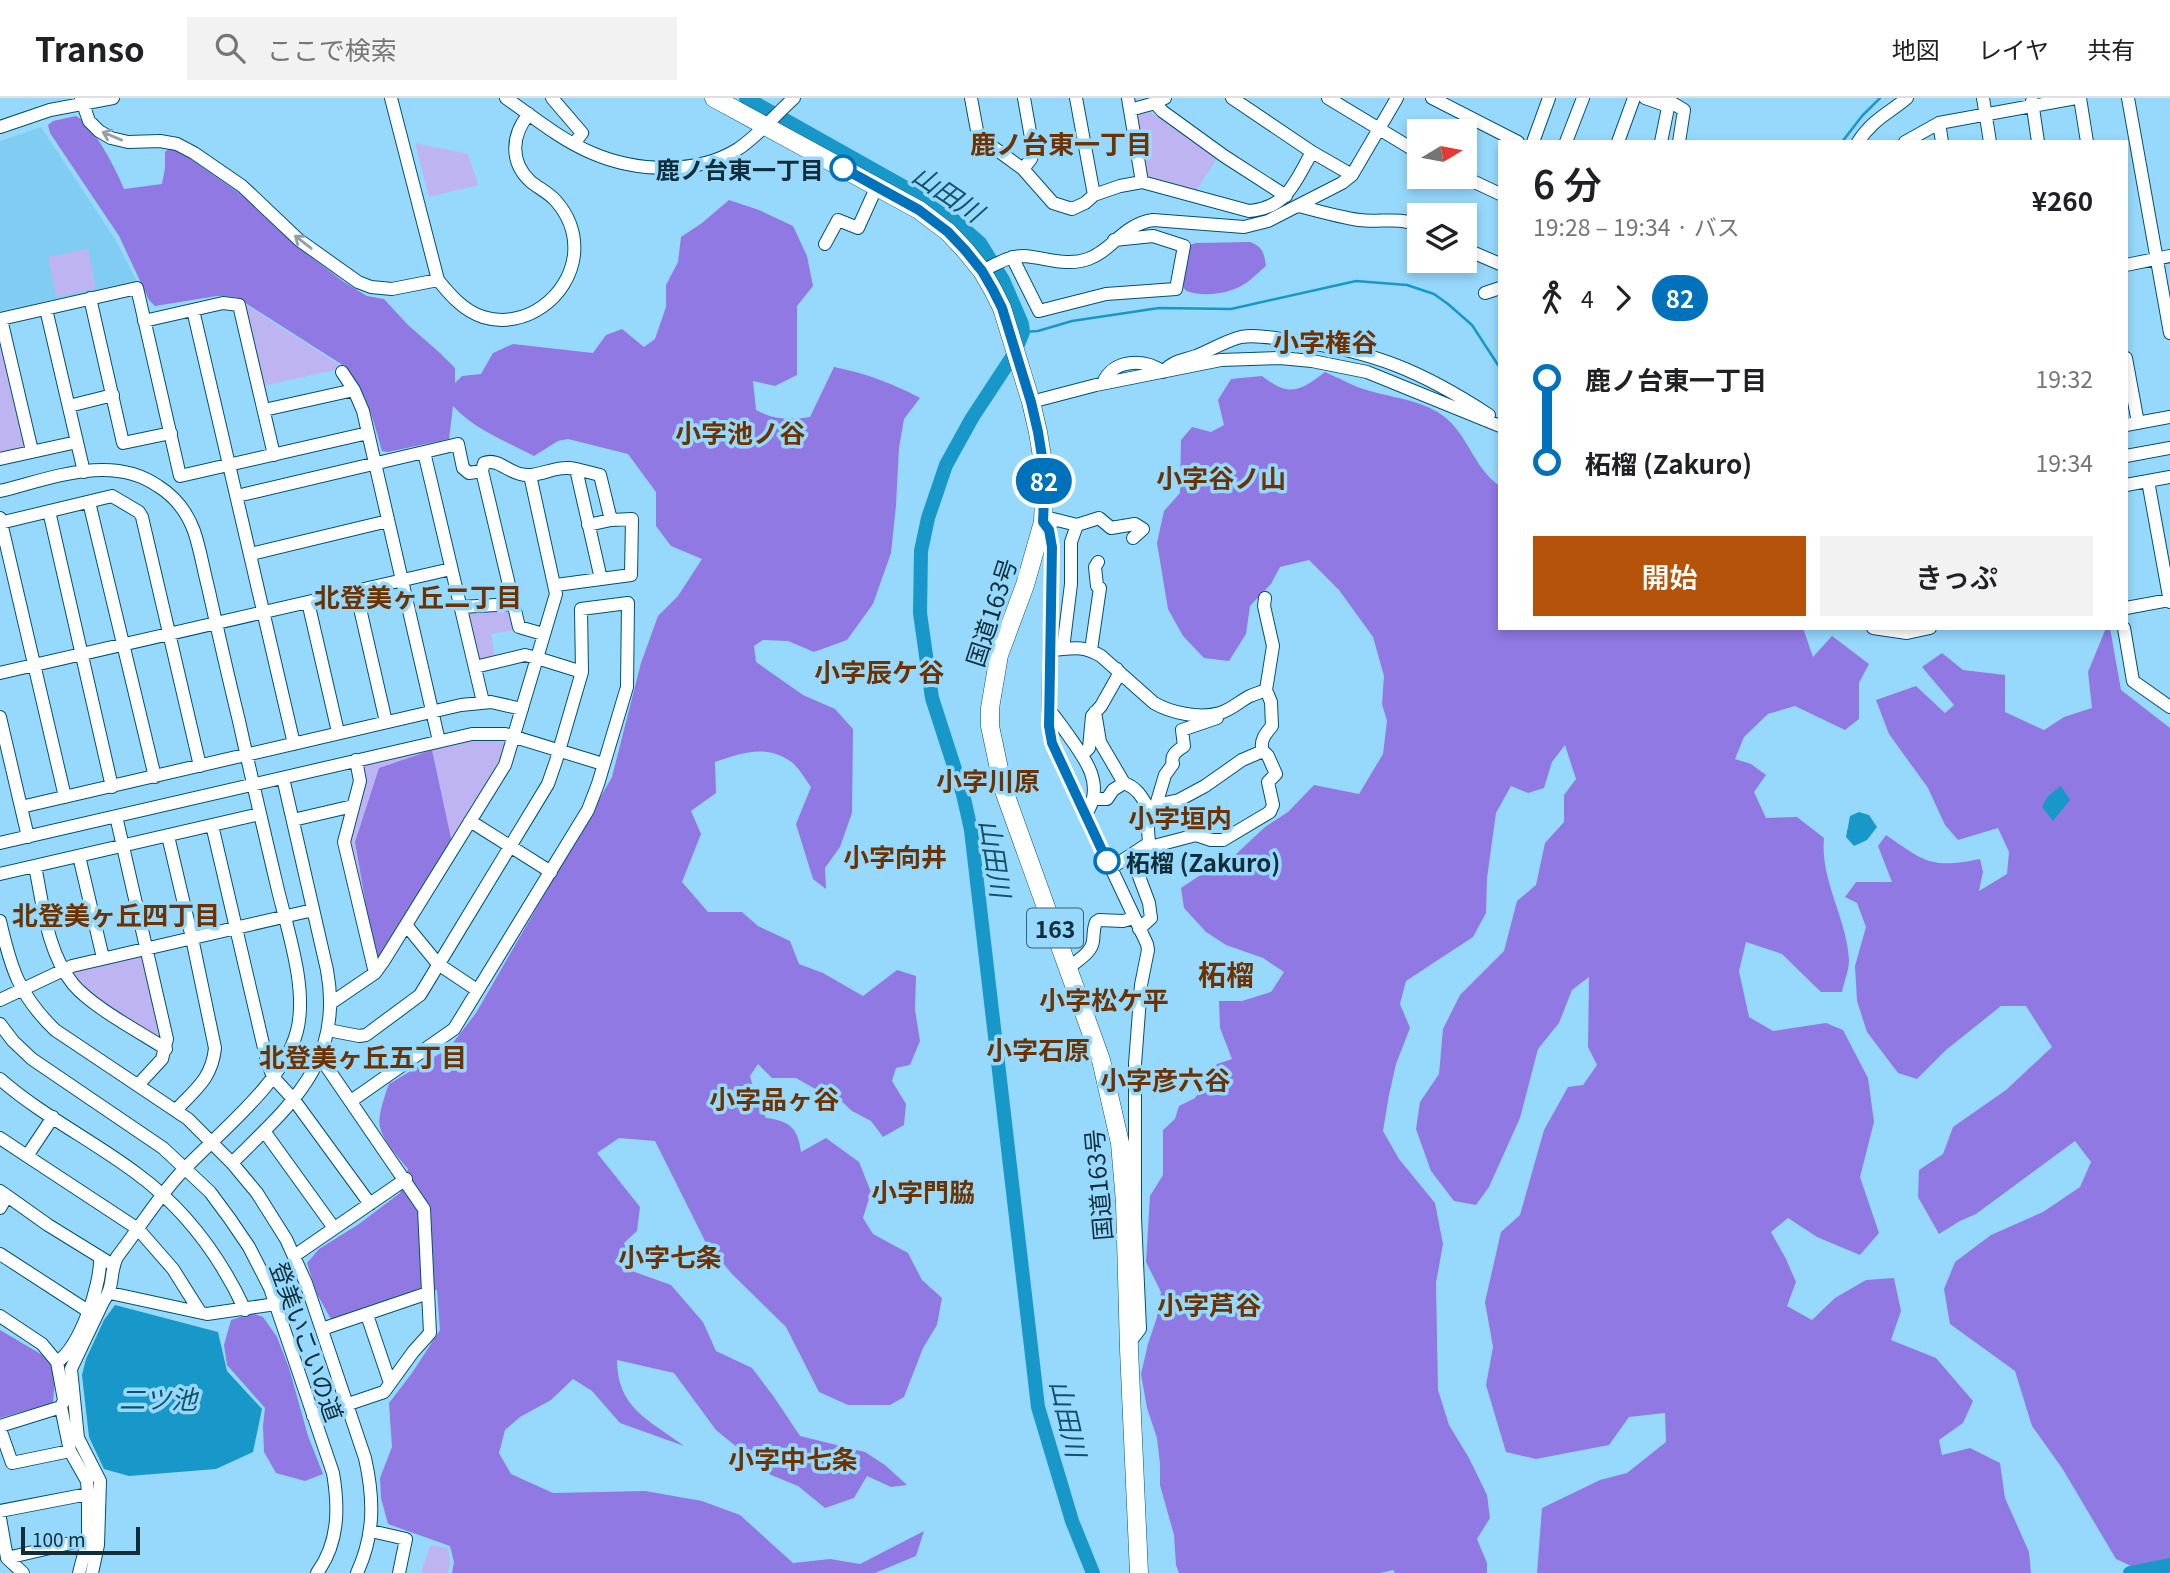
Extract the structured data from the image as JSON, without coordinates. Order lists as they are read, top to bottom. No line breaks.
{"streets":{"highway":["国道163号","163"],"street":["登美いこいの道"]},"districts":["鹿ノ台東一丁目","小字権谷","小字池ノ谷","小字谷ノ山","北登美ヶ丘二丁目","小字辰ケ谷","小字川原","小字垣内","小字向井","北登美ヶ丘四丁目","柘榴","小字松ケ平","小字石原","北登美ヶ丘五丁目","小字彦六谷","小字品ヶ谷","小字門脇","小字七条","小字芦谷","小字中七条"],"water":["山田川","二ツ池"],"places":["鹿ノ台東一丁目","柘榴 (Zakuro)"],"lines":["bus line 82"],"scale_bar":"100 m","north":"right","page":{"header":"Transo","search":"ここで検索","nav":["地図","レイヤ","共有"],"on_map":"82","heading":["6 分","19:28 – 19:34 · バス","¥260"],"legs":["4","82"],"list":[{"name":"鹿ノ台東一丁目","value":"19:32"},{"name":"柘榴 (Zakuro)","value":"19:34"}],"buttons":["開始","きっぷ"],"scale":"100 m"}}
